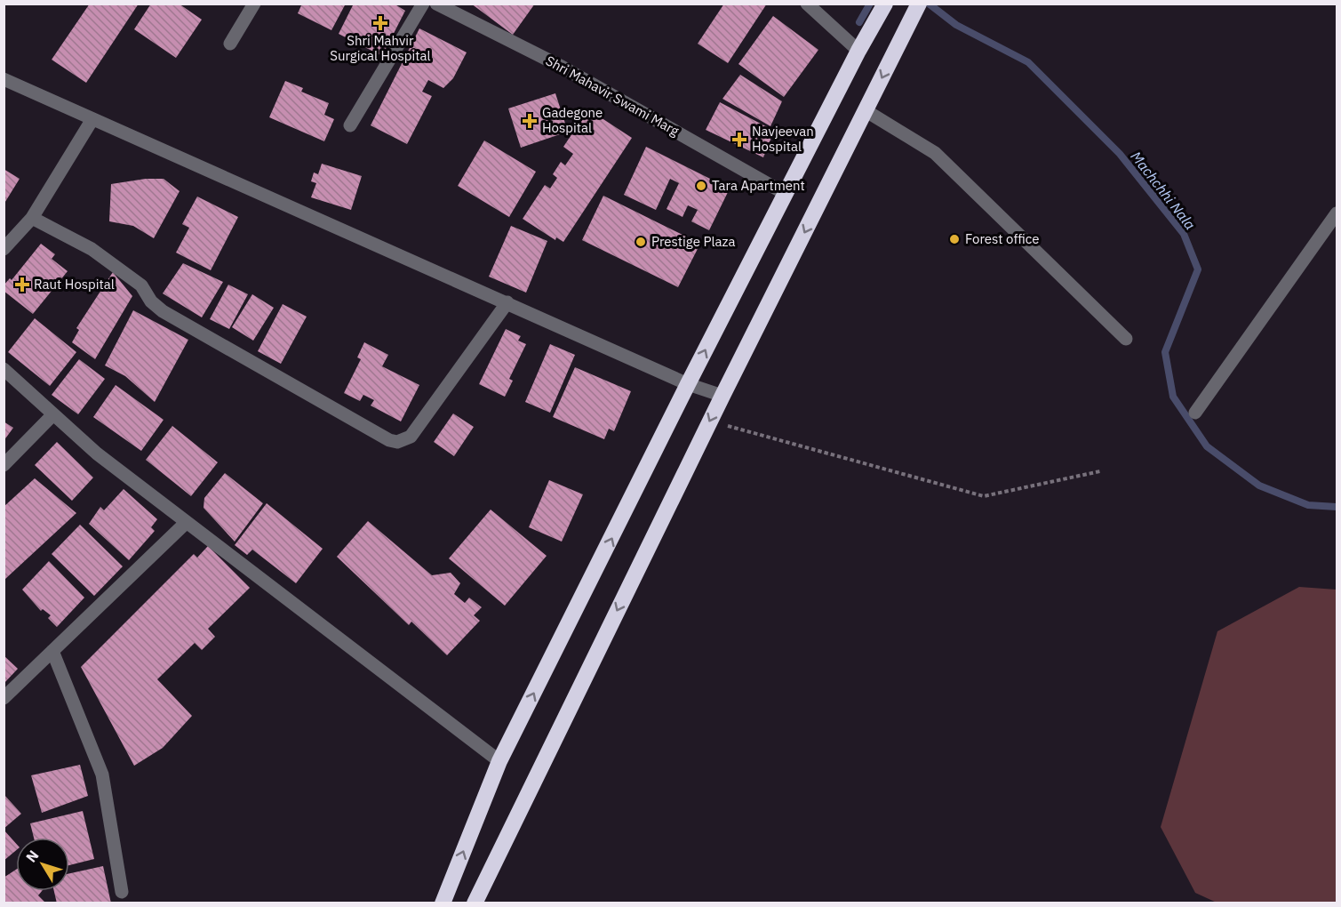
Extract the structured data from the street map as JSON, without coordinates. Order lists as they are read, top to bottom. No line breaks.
{"streets":{"street":["Shri Mahavir Swami Marg"]},"water":["Machchhi Nala"],"places":{"health":["Shri Mahvir Surgical Hospital","Gadegone Hospital","Navjeevan Hospital","Raut Hospital"],"other":["Tara Apartment","Forest office","Prestige Plaza"]},"north":"top left"}
